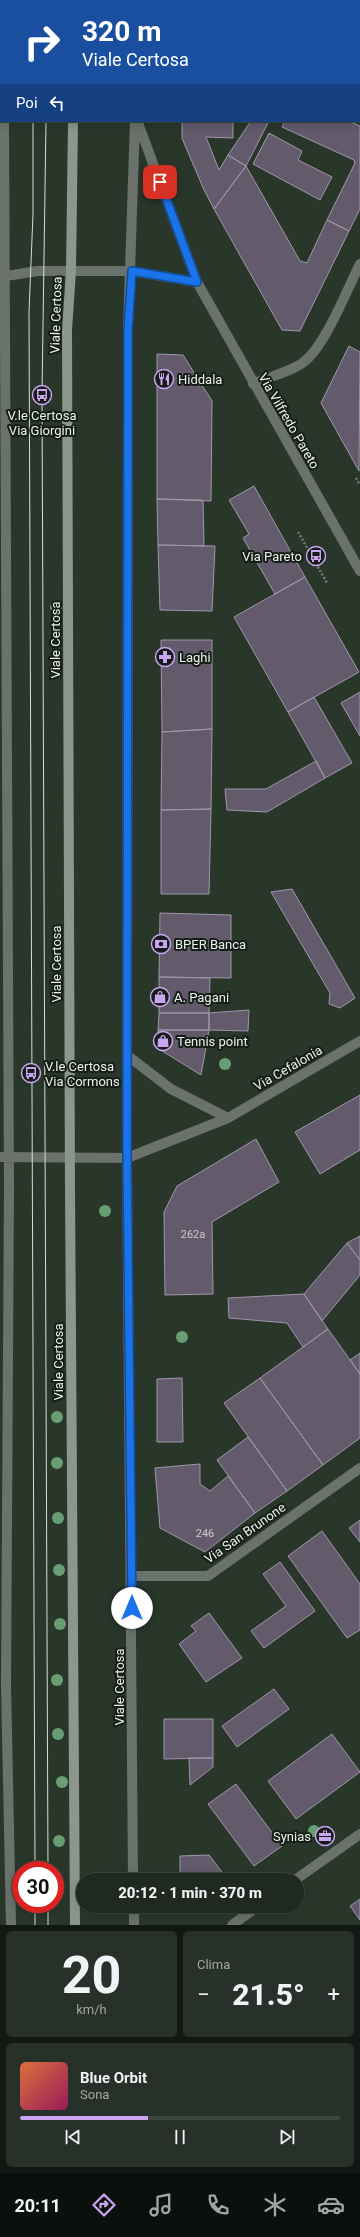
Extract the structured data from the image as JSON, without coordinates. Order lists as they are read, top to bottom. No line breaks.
{"streets":{"main road":["Viale Certosa"],"street":["Via Vilfredo Pareto","Via Cefalonia","Via San Brunone"]},"crossings":[["Viale Certosa","Via Vilfredo Pareto"],["Viale Certosa","Via Cefalonia"],["Viale Certosa","Via San Brunone"]],"places":{"restaurant":["Hiddala"],"bus stop":["V.le Certosa Via Giorgini","Via Pareto","V.le Certosa Via Cormons"],"pharmacy":["Laghi"],"bank":["BPER Banca"],"shop":["A. Pagani","Tennis point"],"office":["Synias"]},"house_numbers":["262a","246"],"page":{"turn":["320 m","Viale Certosa"],"then":"Poi","limit":"30","trip":"20:12 · 1 min · 370 m","tile":[["20","km/h"],"Clima"],"heat":["−","21.5°","+"],"song":["Blue Orbit","Sona"],"tabs":"20:11"}}
